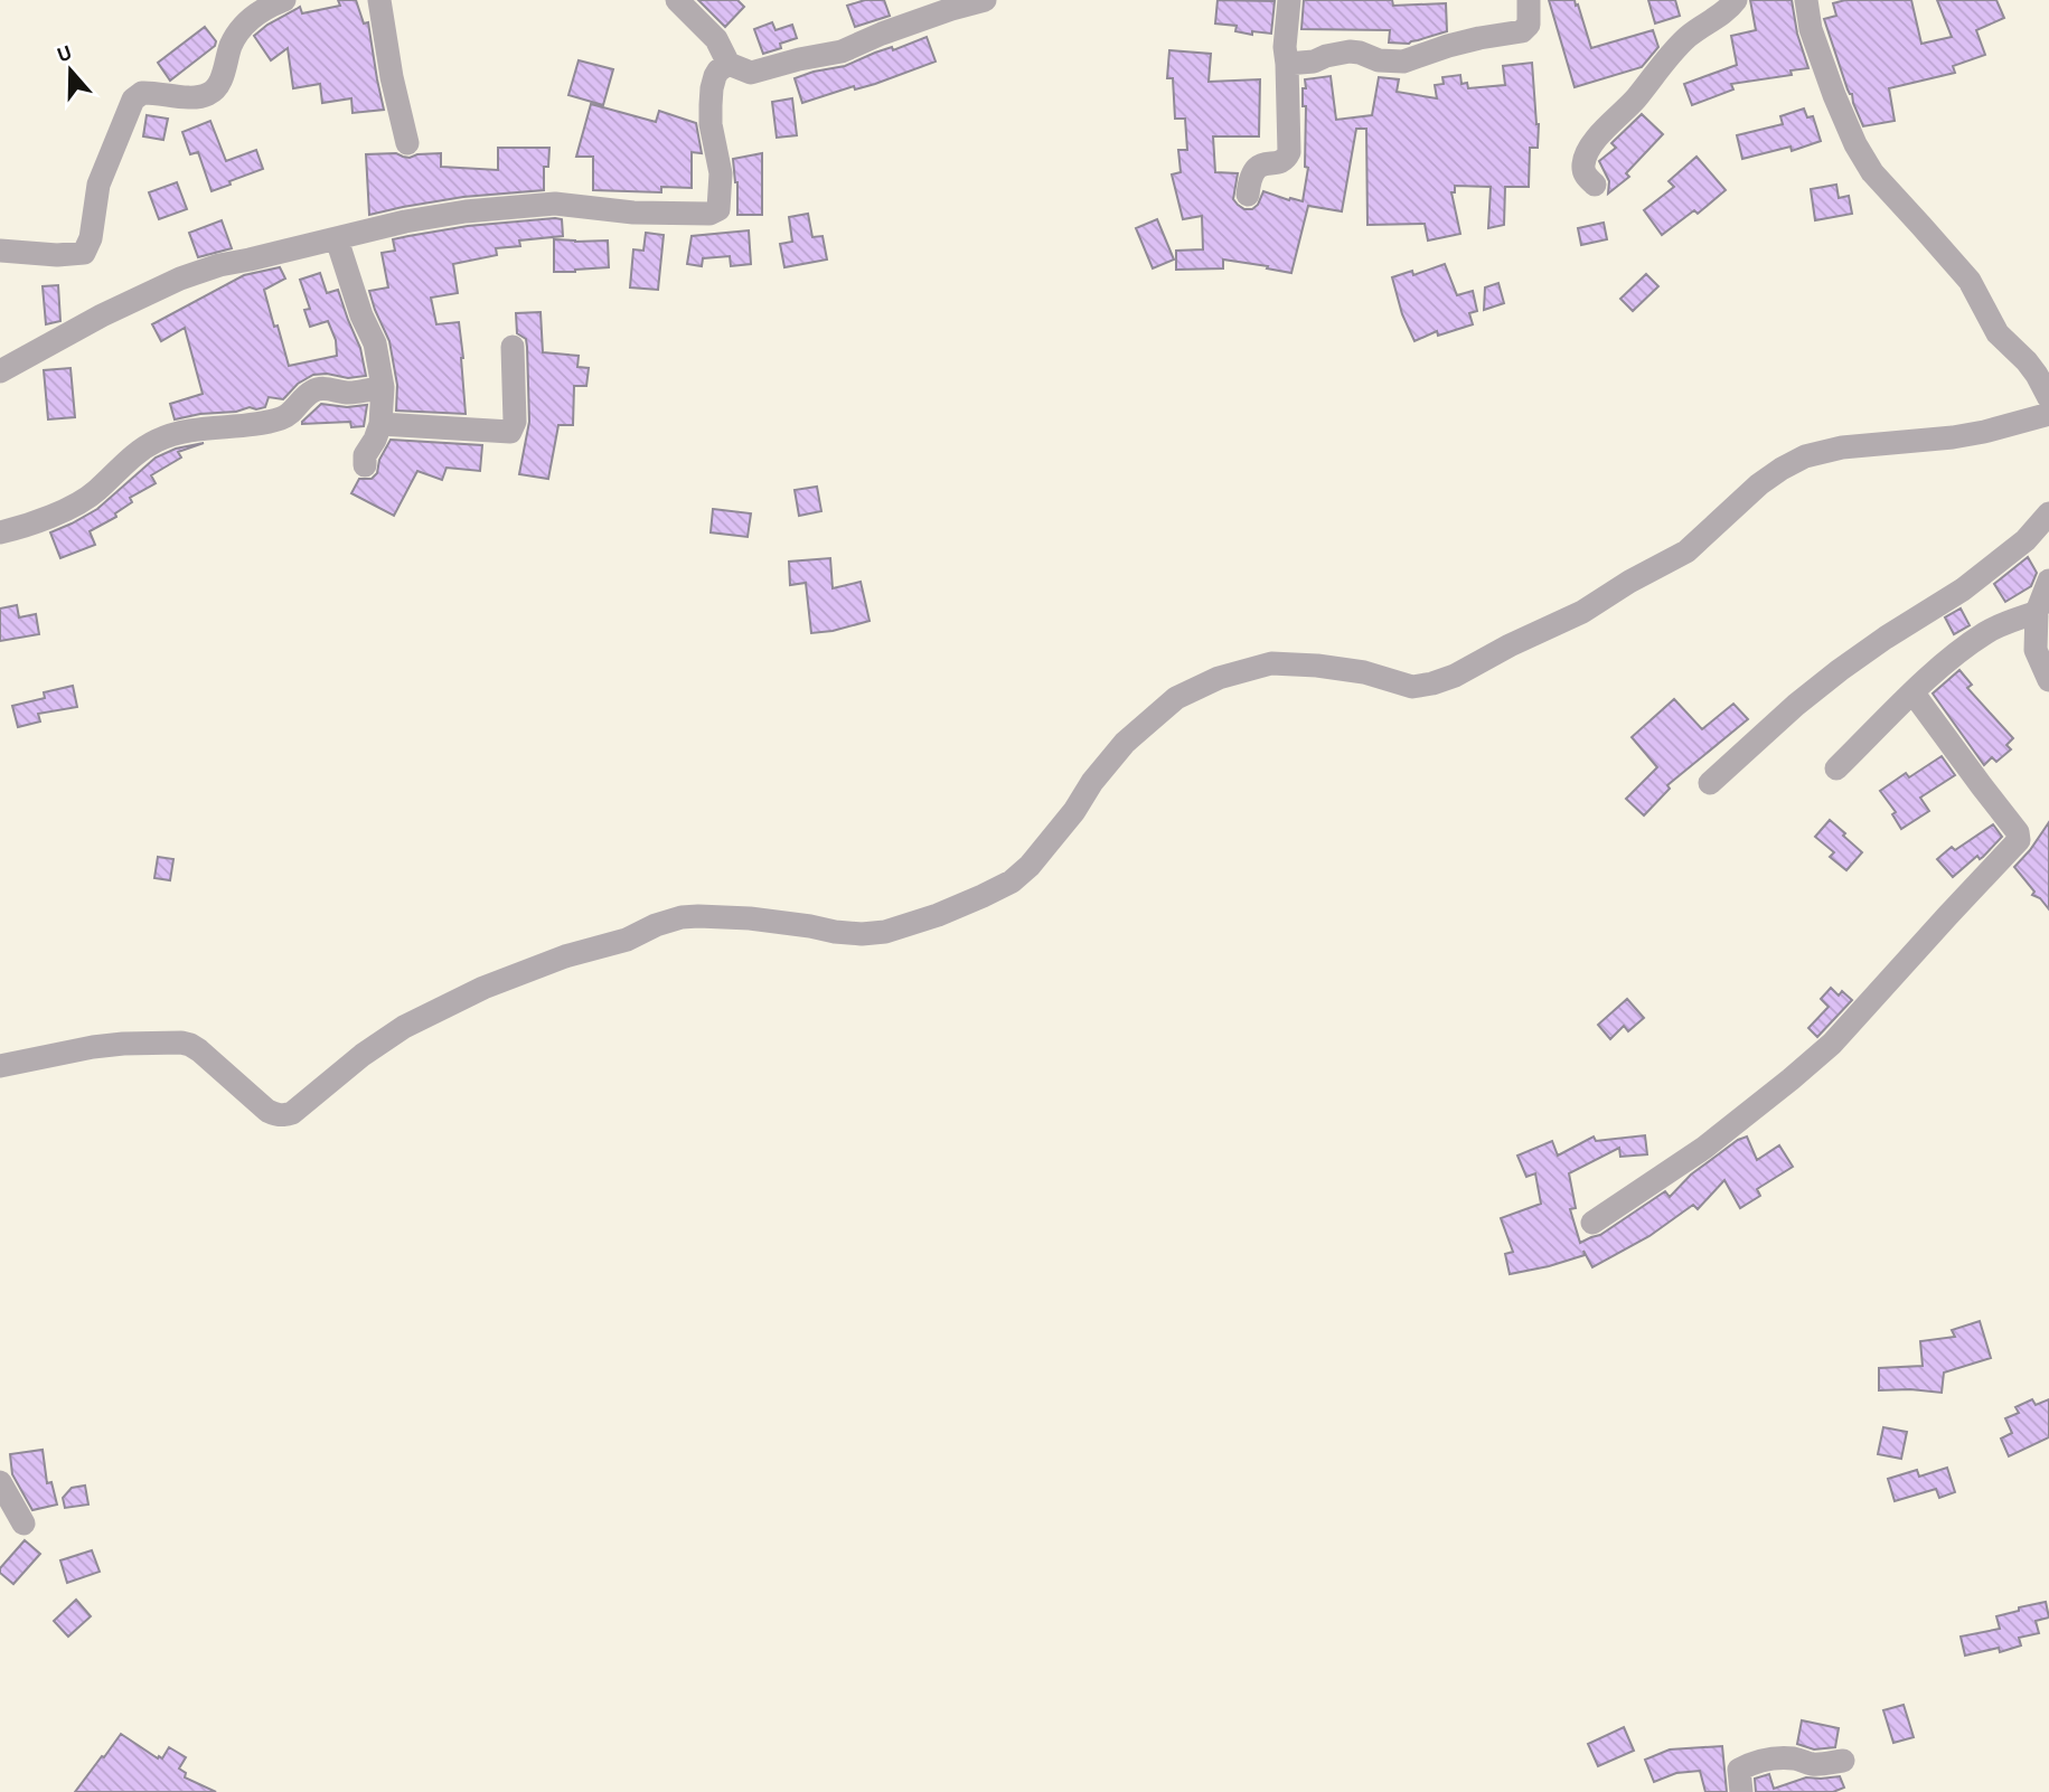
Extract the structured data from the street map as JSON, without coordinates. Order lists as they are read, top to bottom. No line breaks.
{"north":"top"}
